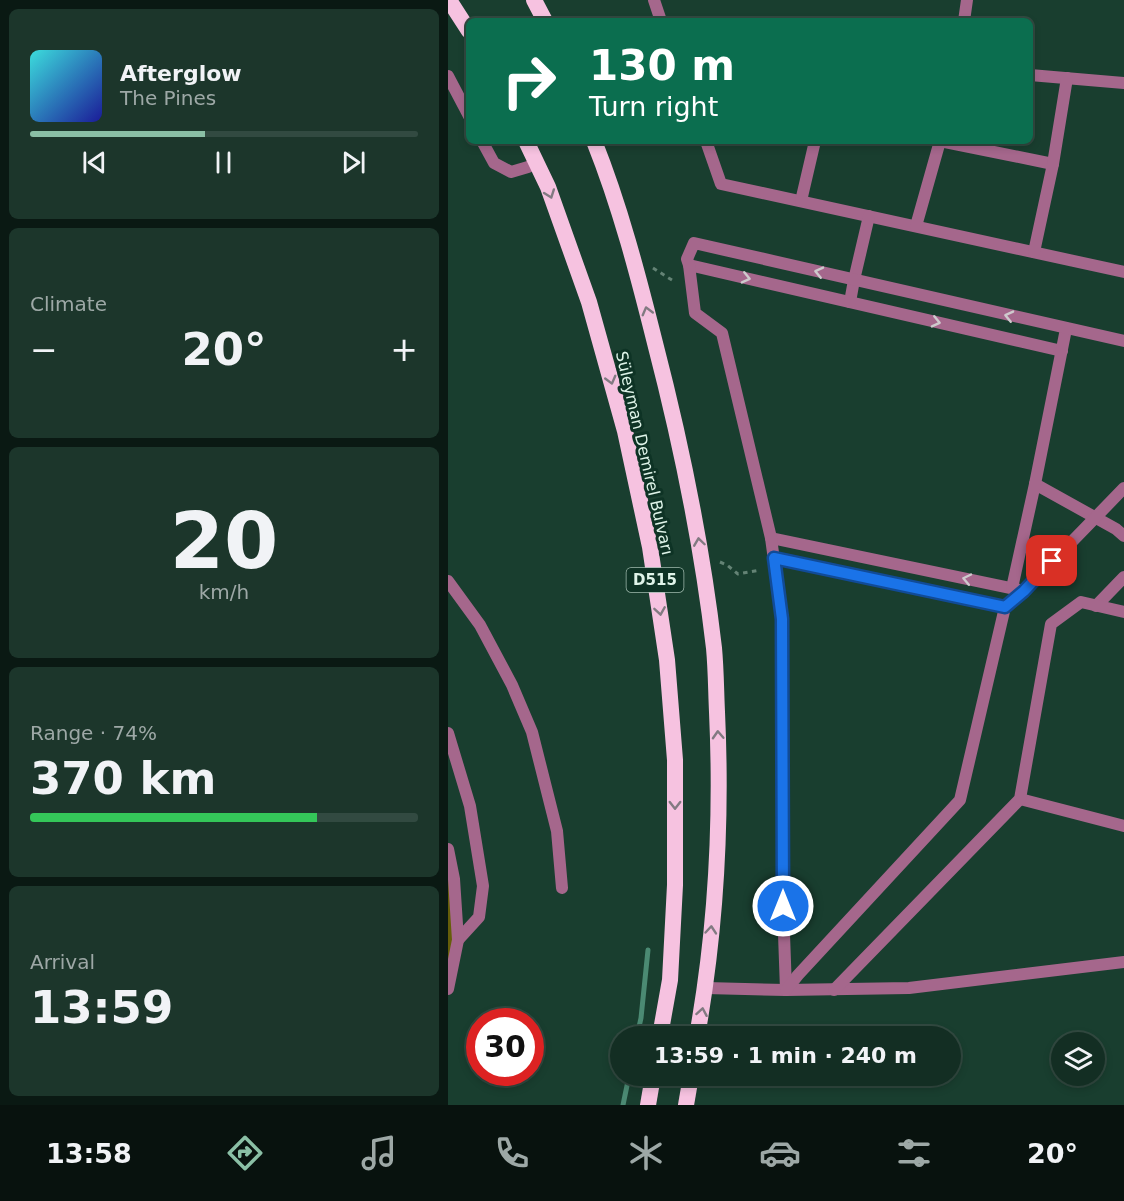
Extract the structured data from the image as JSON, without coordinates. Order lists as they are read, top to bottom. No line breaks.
{"streets":{"highway":["Süleyman Demirel Bulvarı","D515"]},"page":{"turn":["130 m","Turn right"],"song":["Afterglow","The Pines"],"tile":["Climate",["20","km/h"],["Range · 74%","370 km"],["Arrival","13:59"]],"heat":["−","20°","+"],"limit":"30","trip":"13:59 · 1 min · 240 m","tabs":["13:58","20°"]}}
